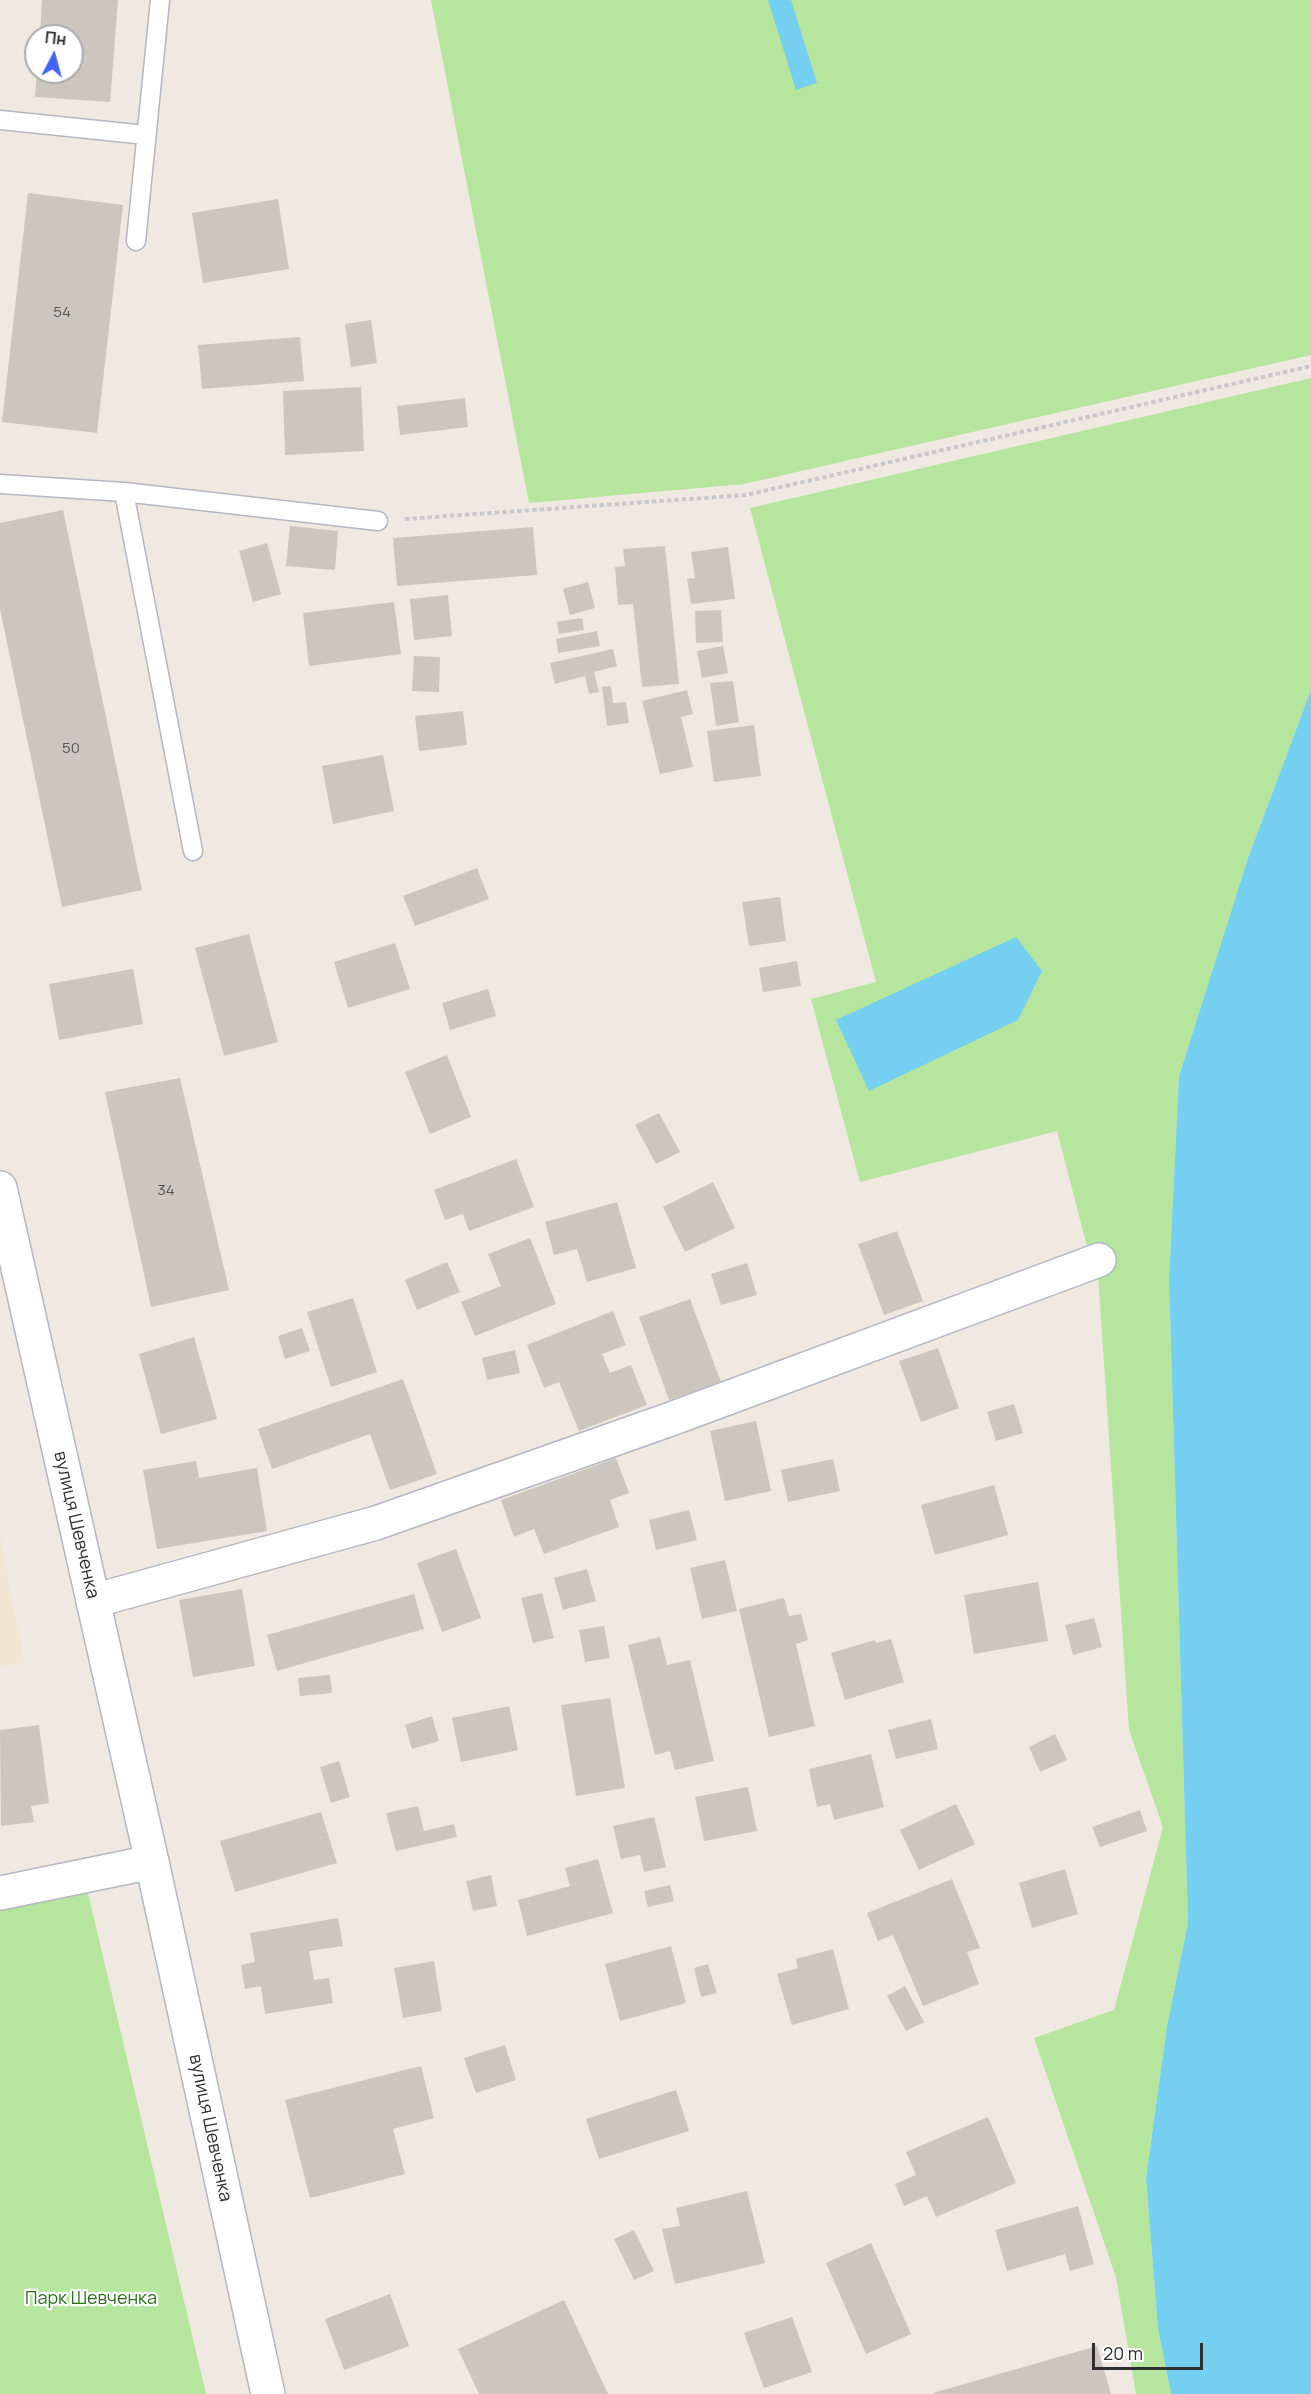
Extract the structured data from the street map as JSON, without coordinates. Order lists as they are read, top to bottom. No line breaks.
{"streets":{"main road":["вулиця Шевченка"]},"parks":["Парк Шевченка"],"house_numbers":["54","50","34"],"scale_bar":"20 m","north":"top"}
